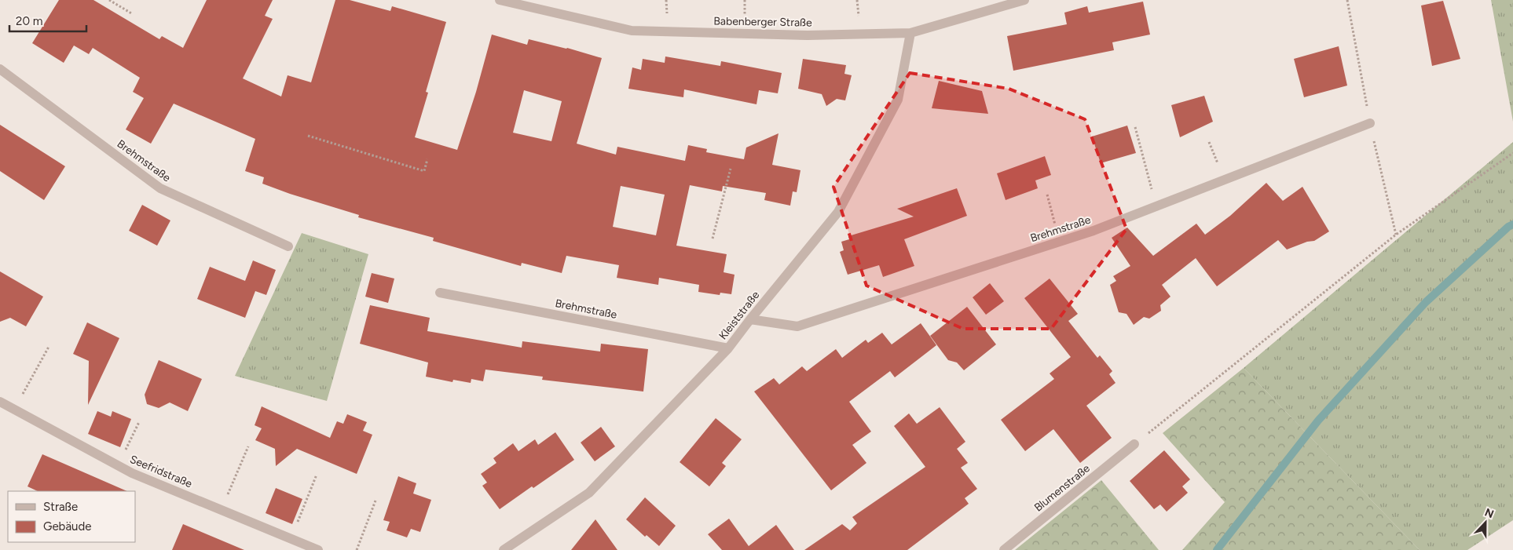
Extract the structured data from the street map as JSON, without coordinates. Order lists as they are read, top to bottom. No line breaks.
{"streets":{"street":["Babenberger Straße","Brehmstraße","Kleiststraße","Seefridstraße","Blumenstraße"]},"crossings":[["Babenberger Straße","Kleiststraße"],["Brehmstraße","Kleiststraße"]],"legend":["Straße","Gebäude"],"scale_bar":"20 m","north":"top"}
